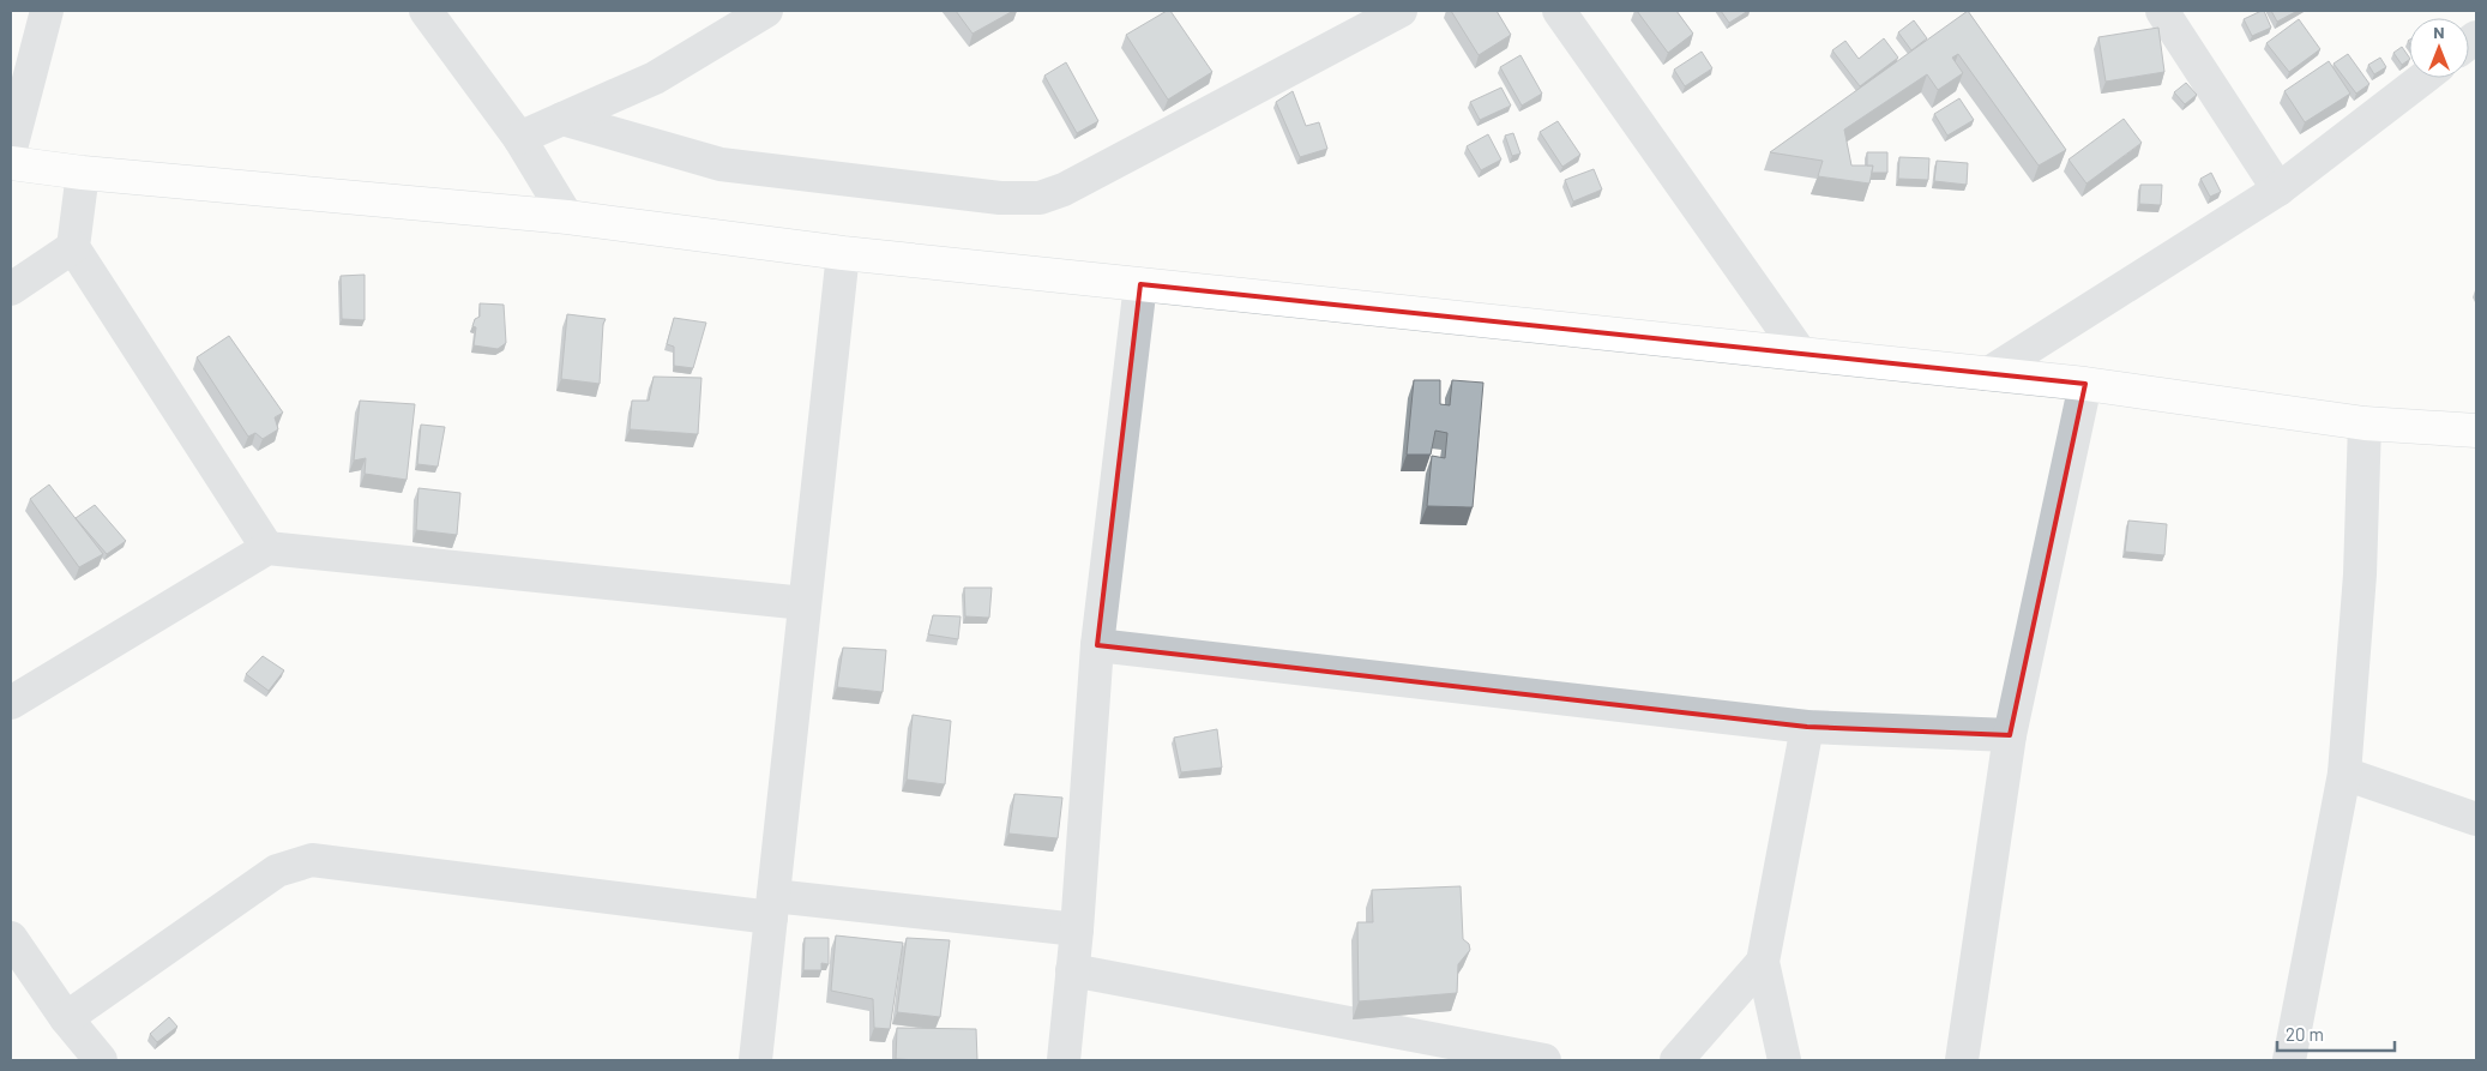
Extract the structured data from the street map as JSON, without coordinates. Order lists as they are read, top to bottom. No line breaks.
{"scale_bar":"20 m","north":"top"}
